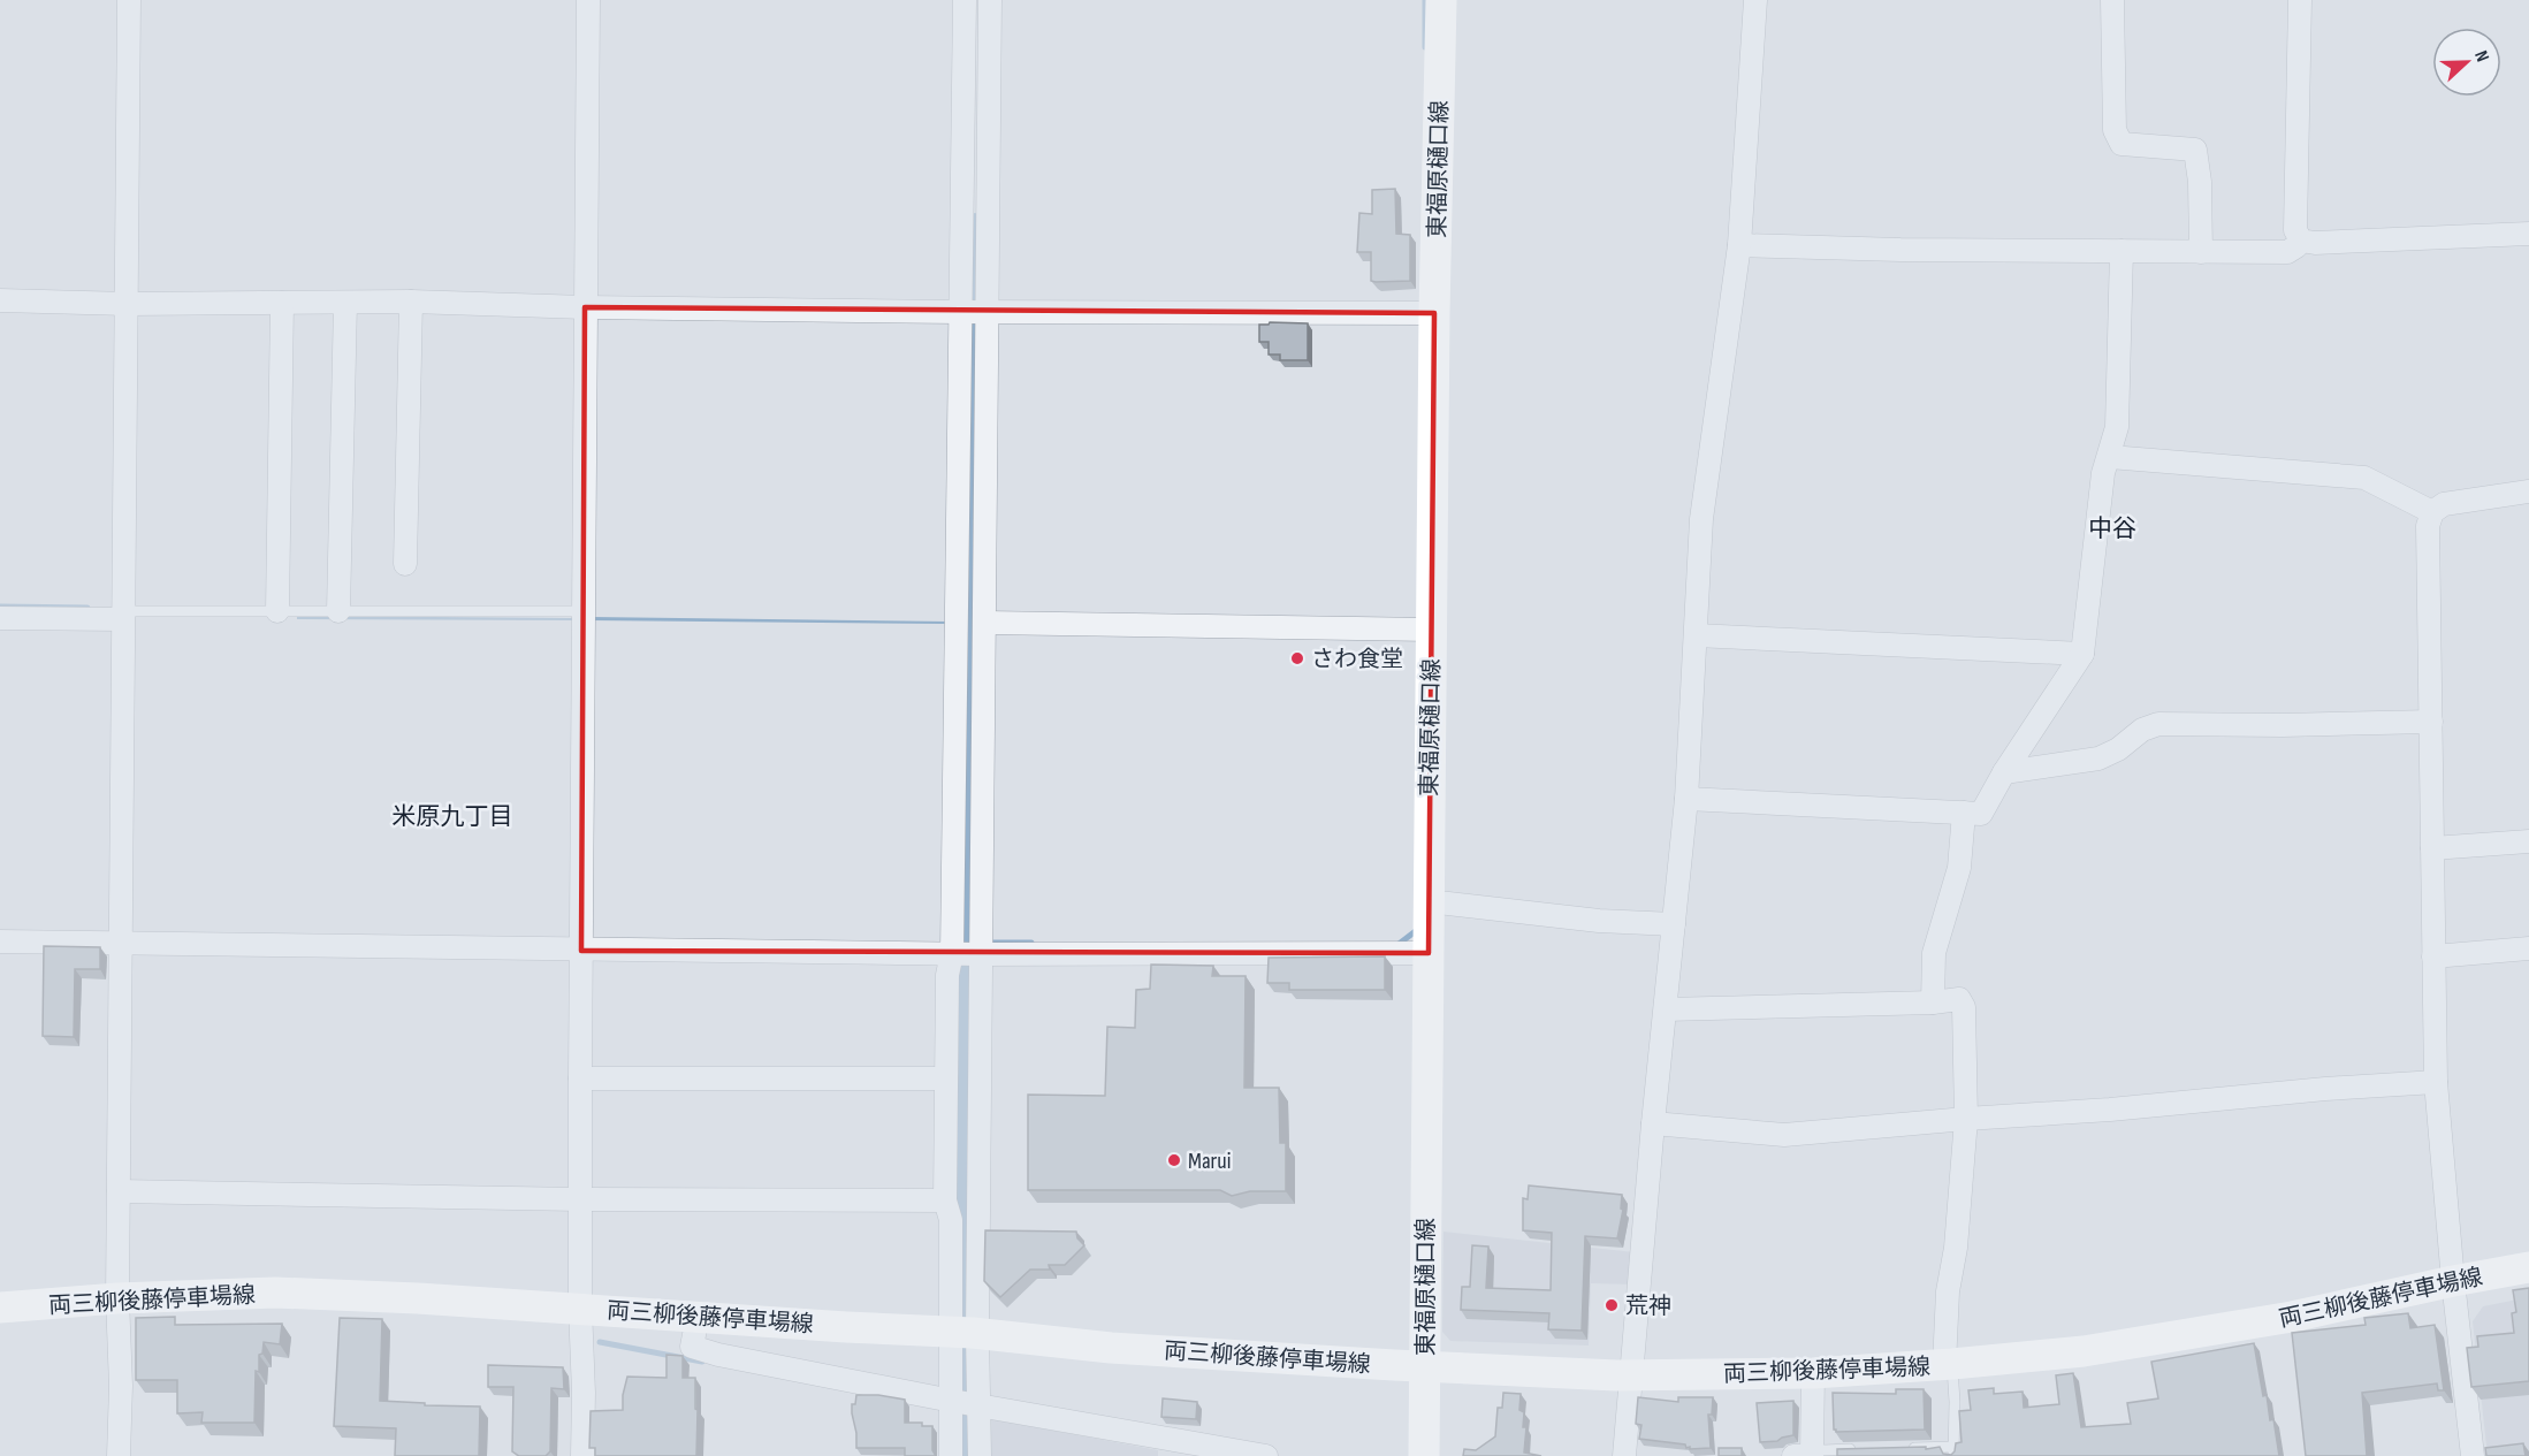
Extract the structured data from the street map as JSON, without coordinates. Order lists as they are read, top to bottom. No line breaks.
{"streets":{"main road":["東福原樋口線","両三柳後藤停車場線"]},"crossings":[["東福原樋口線","両三柳後藤停車場線"]],"districts":["中谷","米原九丁目"],"places":["さわ食堂","Marui","荒神"],"north":"right"}
